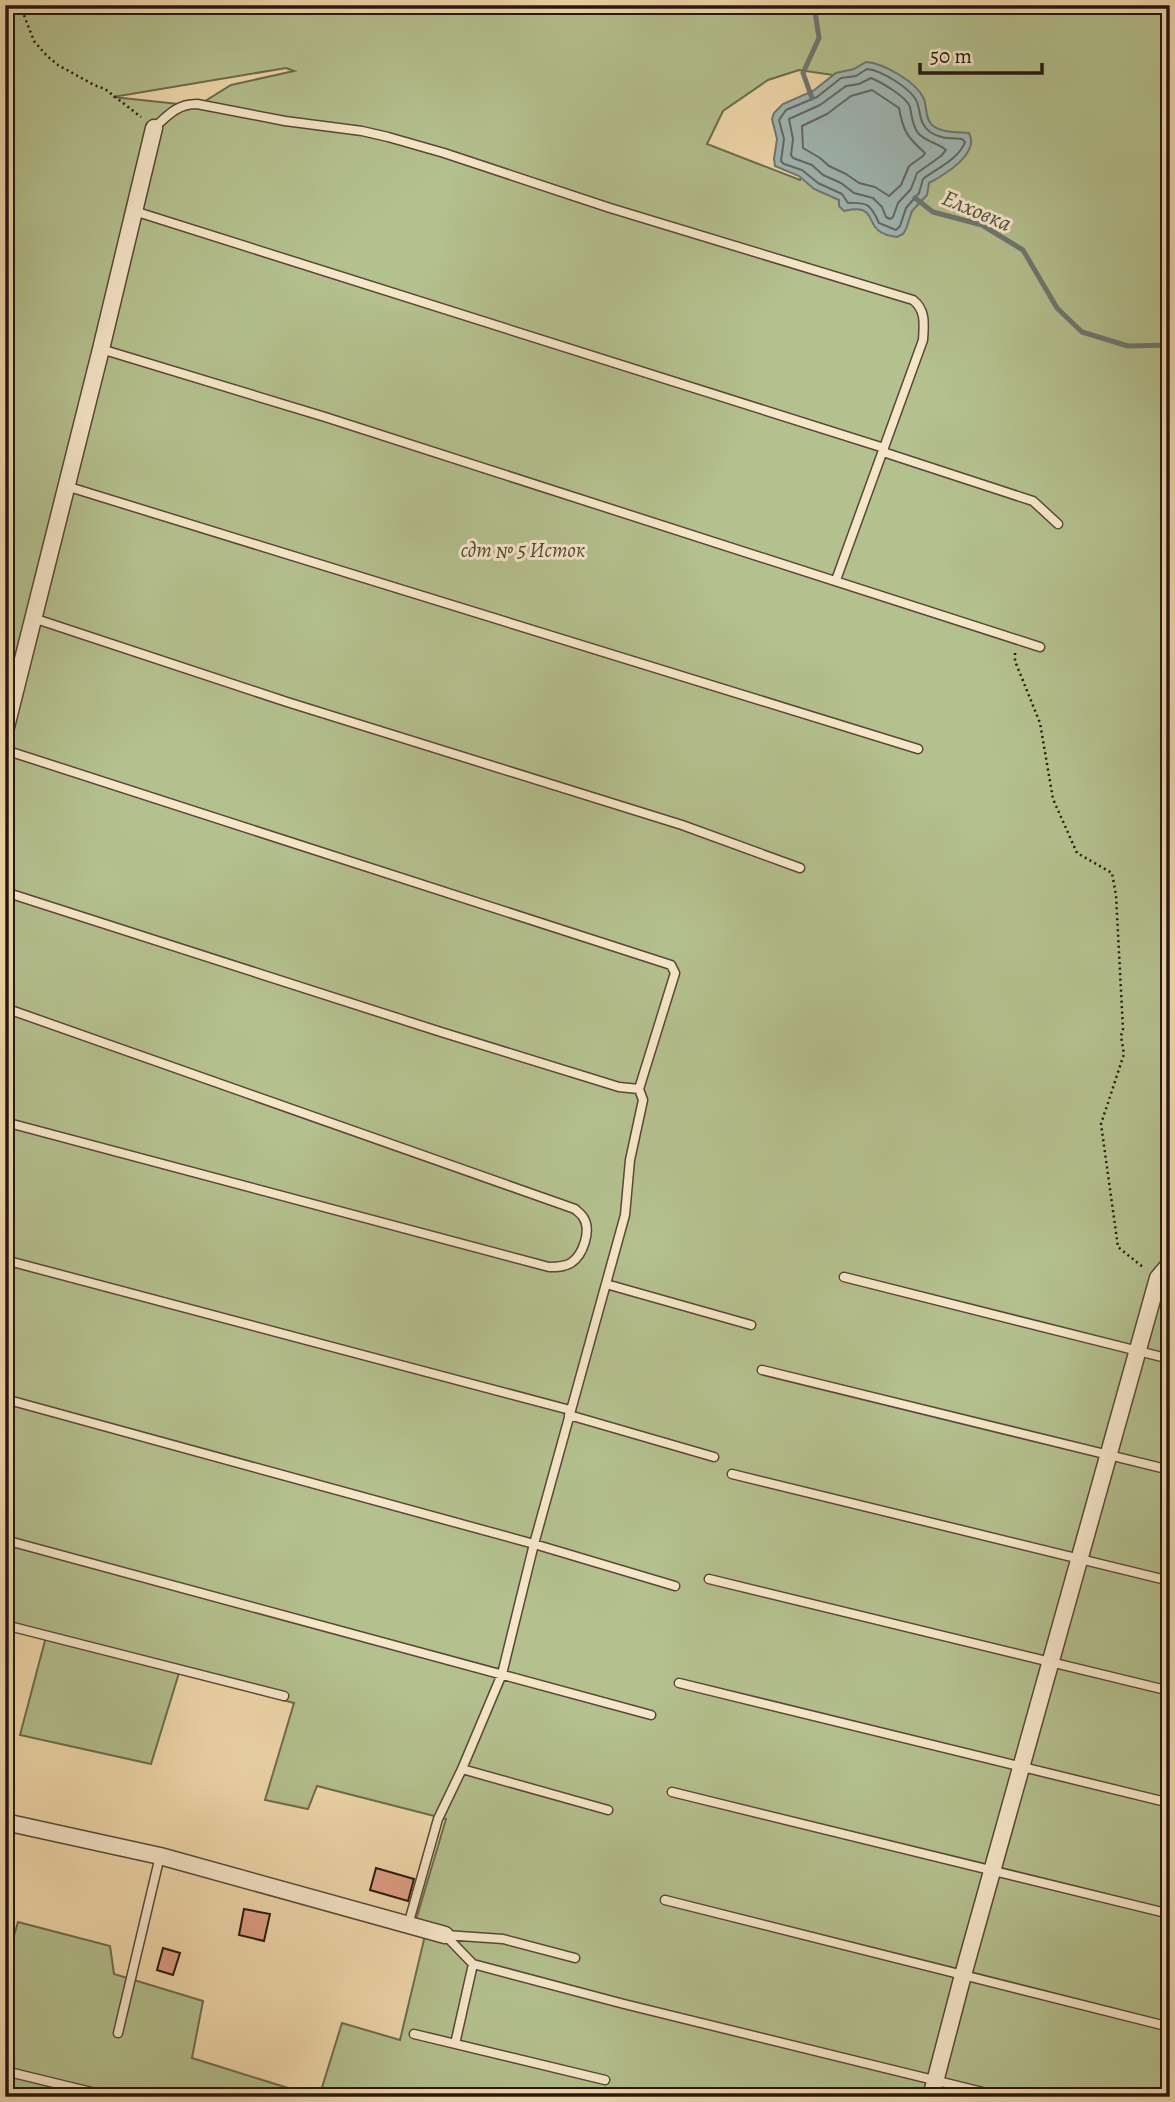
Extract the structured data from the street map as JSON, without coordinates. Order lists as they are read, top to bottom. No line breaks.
{"water":["Елховка"],"parks":["сдт № 5 Исток"],"scale_bar":"50 m"}
